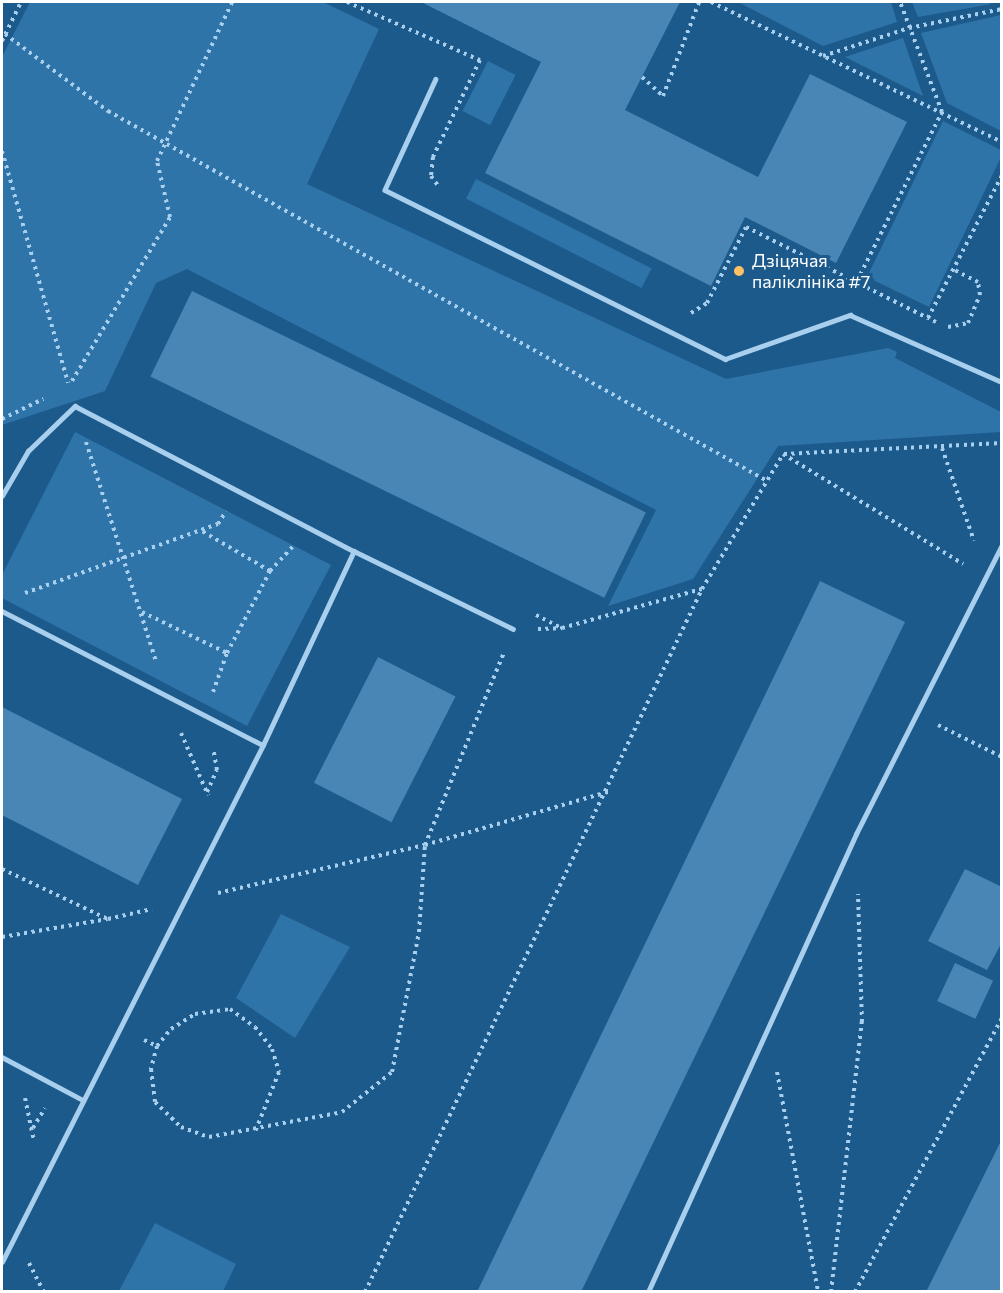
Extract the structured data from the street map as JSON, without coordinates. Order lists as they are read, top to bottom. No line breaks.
{"places":["Дзіцячая паліклініка #7"]}
